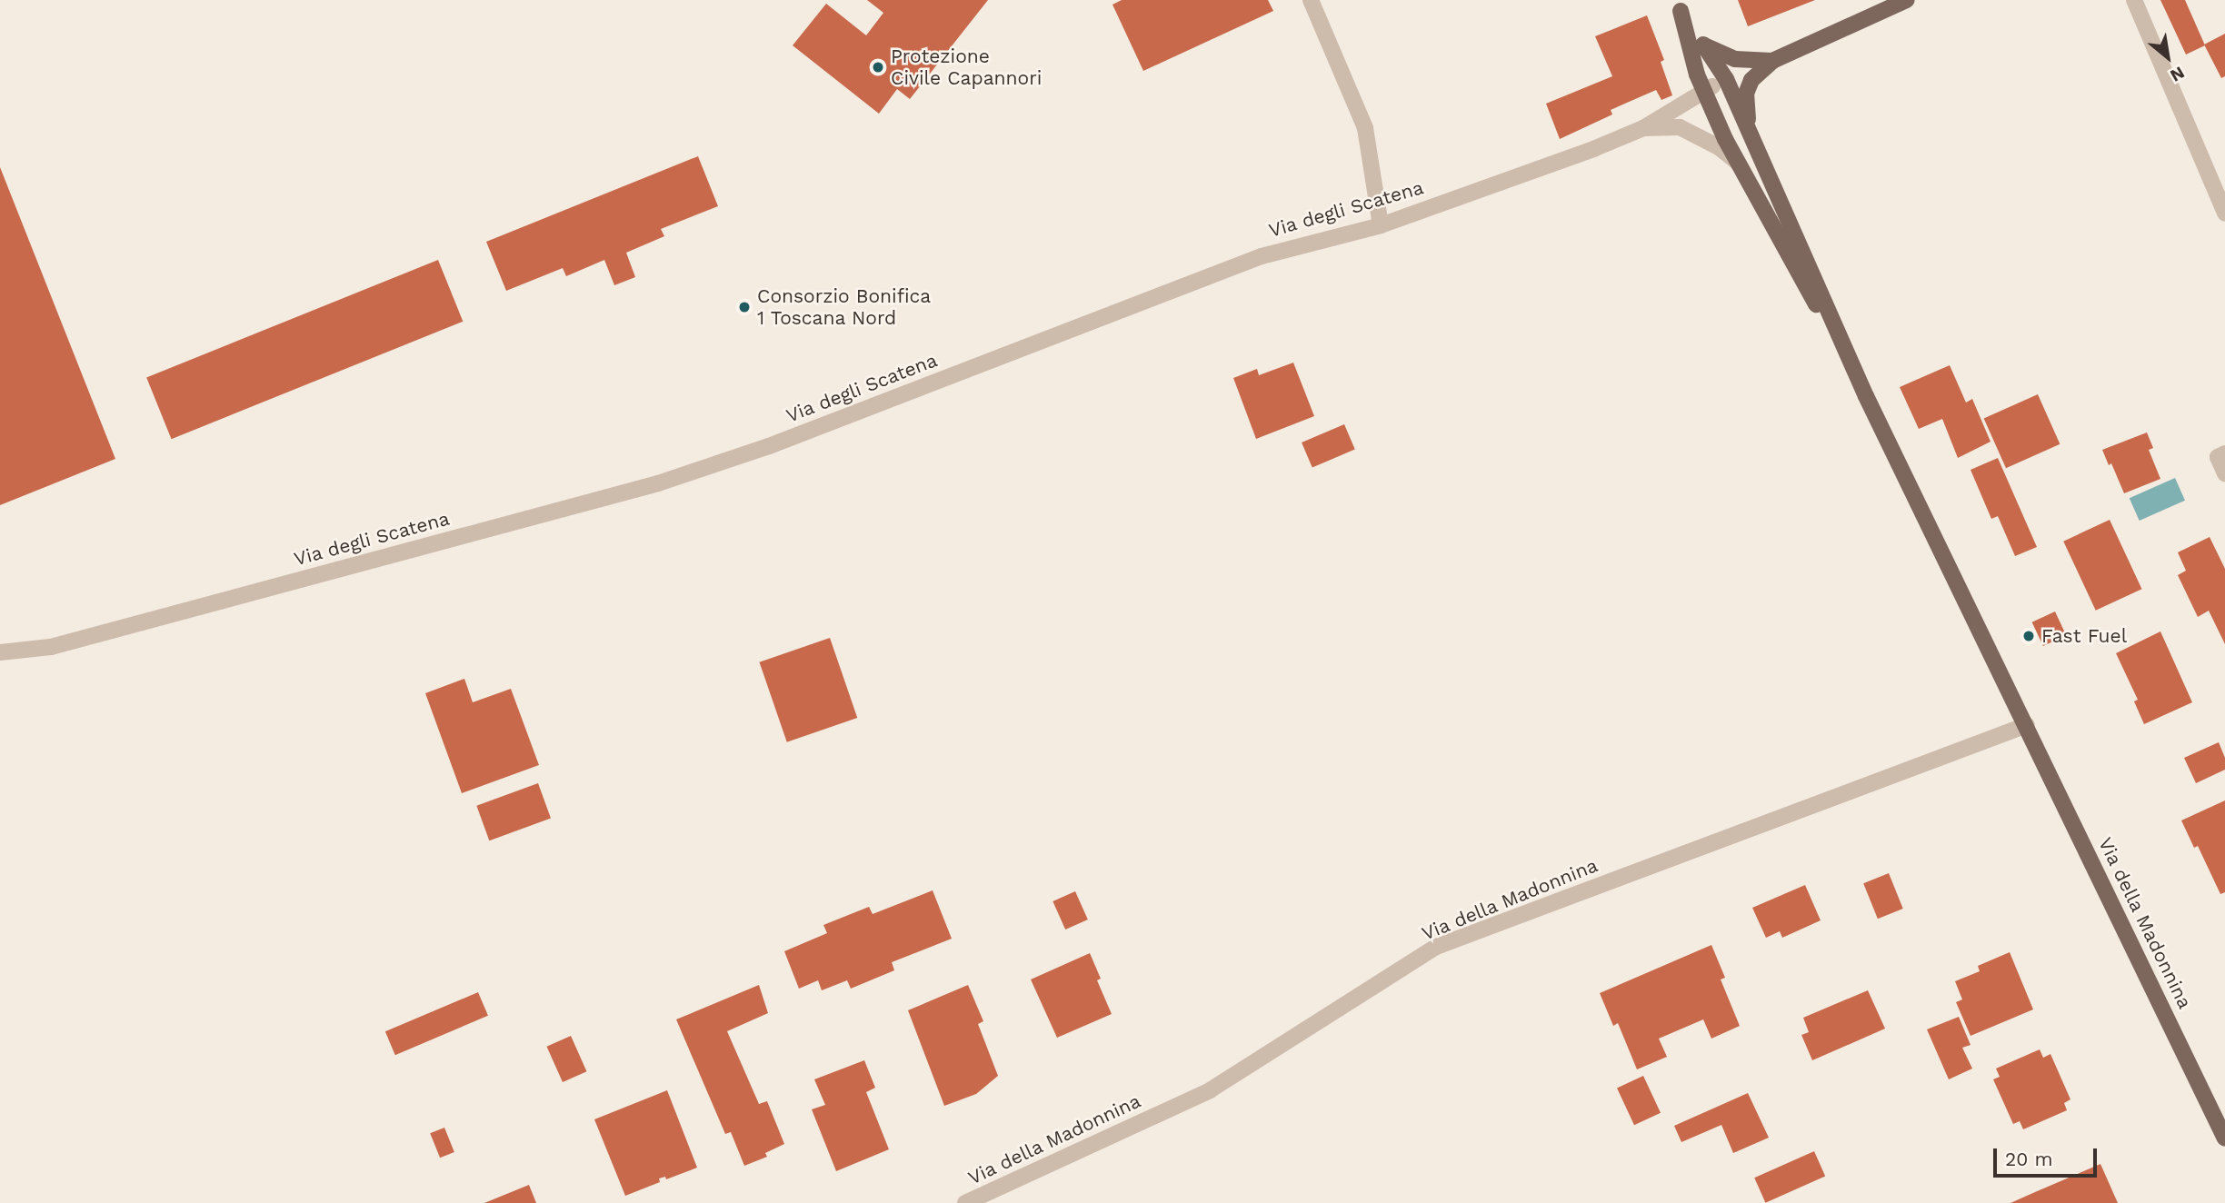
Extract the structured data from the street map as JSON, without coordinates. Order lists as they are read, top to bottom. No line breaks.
{"streets":{"main road":["Via della Madonnina"],"street":["Via degli Scatena"]},"places":["Protezione Civile Capannori","Consorzio Bonifica 1 Toscana Nord","Fast Fuel"],"scale_bar":"20 m","north":"bottom right"}
